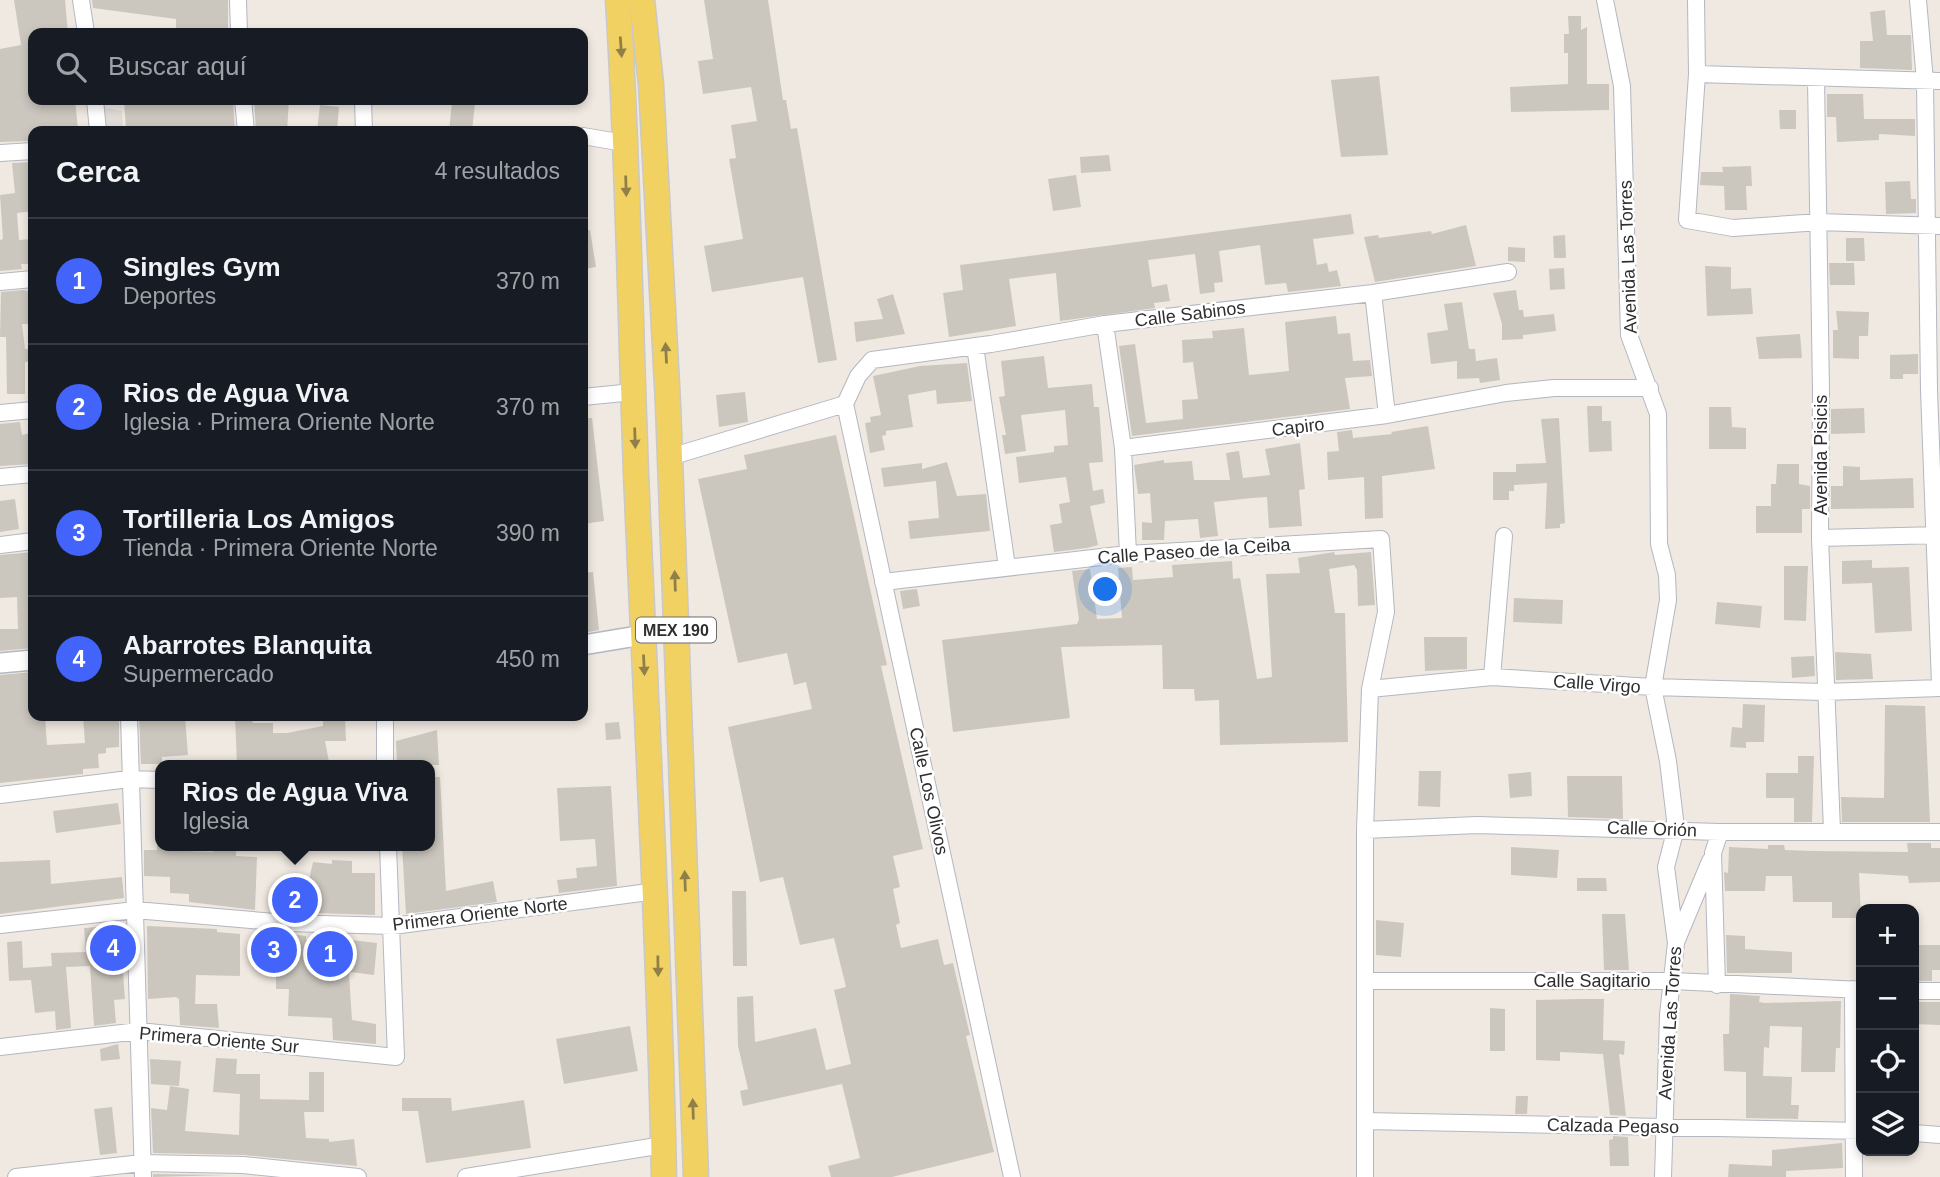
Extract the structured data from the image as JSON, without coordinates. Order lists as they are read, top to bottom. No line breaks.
{"streets":{"main road":["MEX 190"],"street":["Avenida Las Torres","Calle Sabinos","Capiro","Avenida Pisicis","Calle Paseo de la Ceiba","Calle Virgo","Calle Los Olivos","Calle Orión","Primera Oriente Norte","Calle Sagitario","Primera Oriente Sur","Calzada Pegaso"]},"crossings":[["Avenida Las Torres","Capiro"],["Avenida Las Torres","Calle Virgo"],["Avenida Las Torres","Calle Orión"],["Avenida Las Torres","Calle Sagitario"],["Avenida Las Torres","Calzada Pegaso"],["Calle Sabinos","Calle Los Olivos"],["Avenida Pisicis","Calle Virgo"],["Avenida Pisicis","Calle Orión"],["Calle Paseo de la Ceiba","Calle Virgo"],["Calle Paseo de la Ceiba","Calle Los Olivos"],["MEX 190","Primera Oriente Norte"],["Primera Oriente Norte","Primera Oriente Sur"]],"page":{"search":"Buscar aquí","heading":["Cerca","4 resultados"],"list":[{"mark":"1","name":"Singles Gym","note":"Deportes","value":"370 m"},{"mark":"2","name":"Rios de Agua Viva","note":"Iglesia · Primera Oriente Norte","value":"370 m"},{"mark":"3","name":"Tortilleria Los Amigos","note":"Tienda · Primera Oriente Norte","value":"390 m"},{"mark":"4","name":"Abarrotes Blanquita","note":"Supermercado","value":"450 m"}],"popup":["Rios de Agua Viva","Iglesia"],"pins":["2","4","3","1"],"map_buttons":["+","−"]}}
